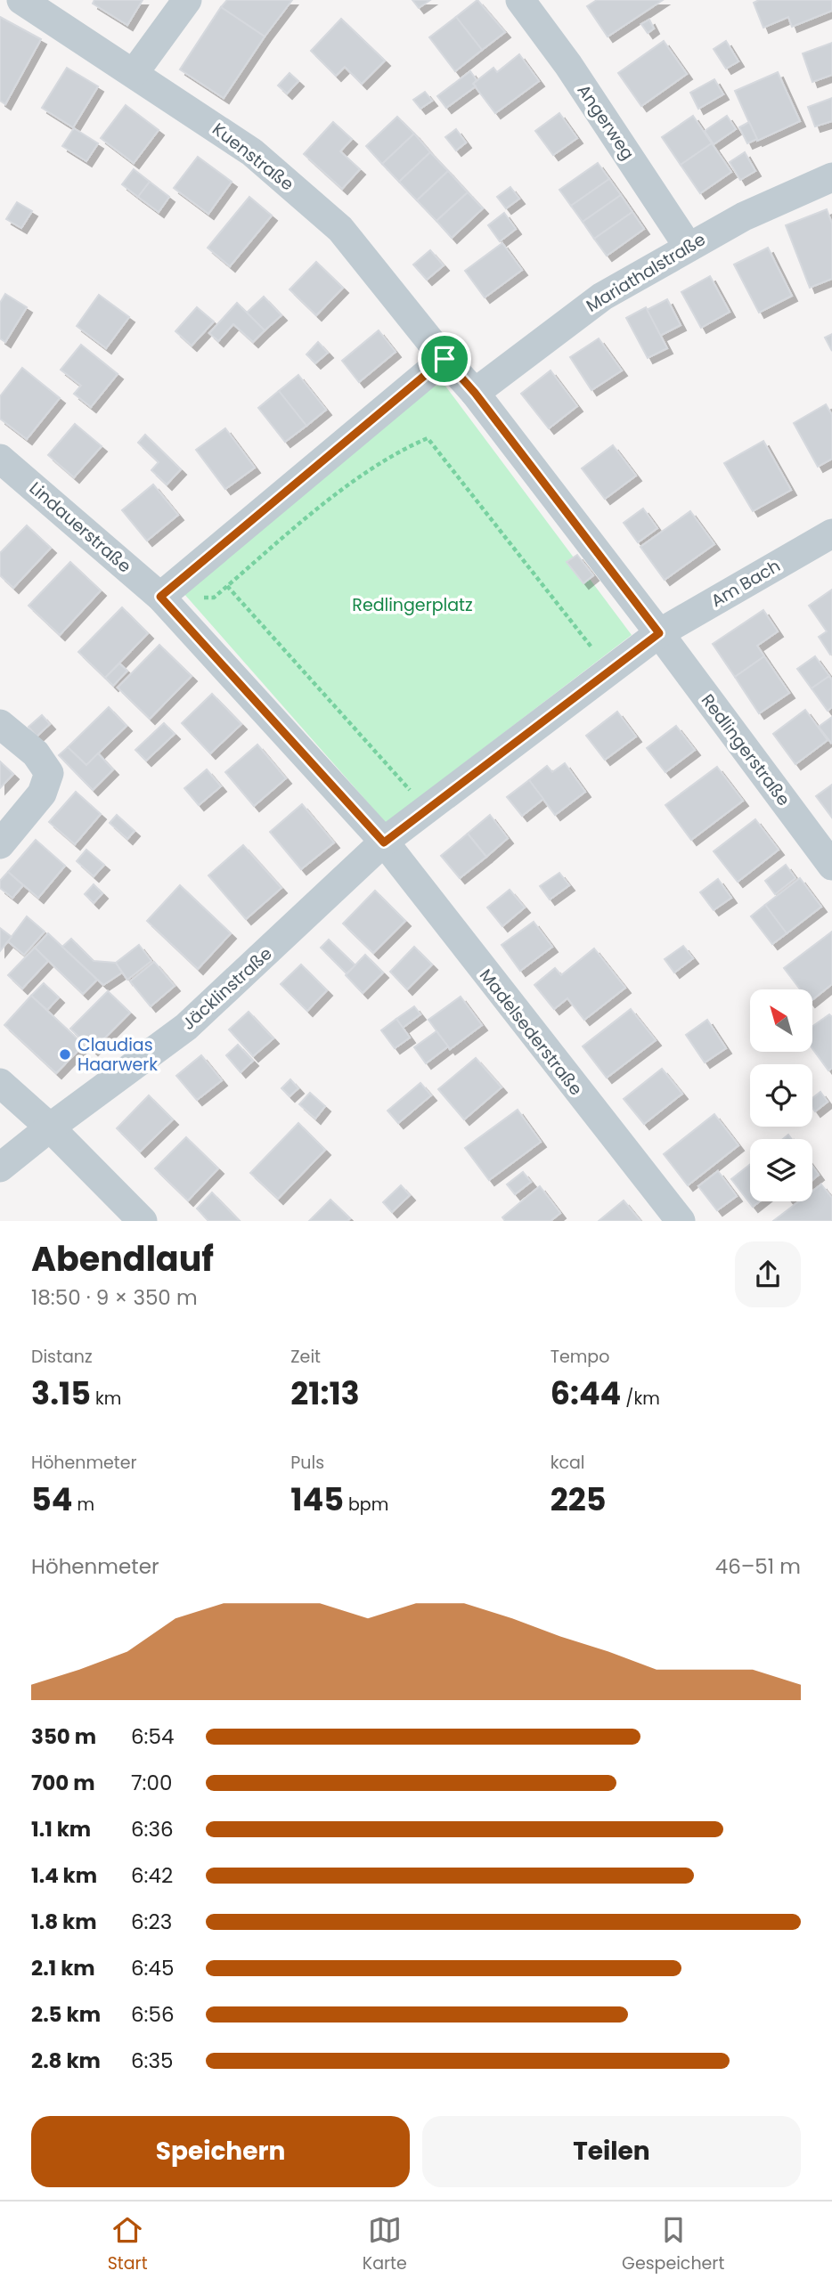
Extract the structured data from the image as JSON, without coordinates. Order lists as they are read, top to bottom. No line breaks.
{"streets":{"street":["Angerweg","Kuenstraße","Mariathalstraße","Lindauerstraße","Am Bach","Redlingerstraße","Jäcklinstraße","Madelsederstraße"]},"crossings":[["Angerweg","Mariathalstraße"],["Am Bach","Redlingerstraße"],["Jäcklinstraße","Madelsederstraße"]],"parks":["Redlingerplatz"],"places":["Claudias Haarwerk"],"north":"top left","page":{"heading":["Abendlauf","18:50 · 9 × 350 m"],"stats":[["Distanz","3.15 km"],["Zeit","21:13"],["Tempo","6:44 /km"],["Höhenmeter","54 m"],["Puls","145 bpm"],["kcal","225"]],"chart":["Höhenmeter","46–51 m"],"list":[{"name":"350 m","note":"6:54"},{"name":"700 m","note":"7:00"},{"name":"1.1 km","note":"6:36"},{"name":"1.4 km","note":"6:42"},{"name":"1.8 km","note":"6:23"},{"name":"2.1 km","note":"6:45"},{"name":"2.5 km","note":"6:56"},{"name":"2.8 km","note":"6:35"}],"buttons":["Speichern","Teilen"],"tabs":["Start","Karte","Gespeichert"]}}
